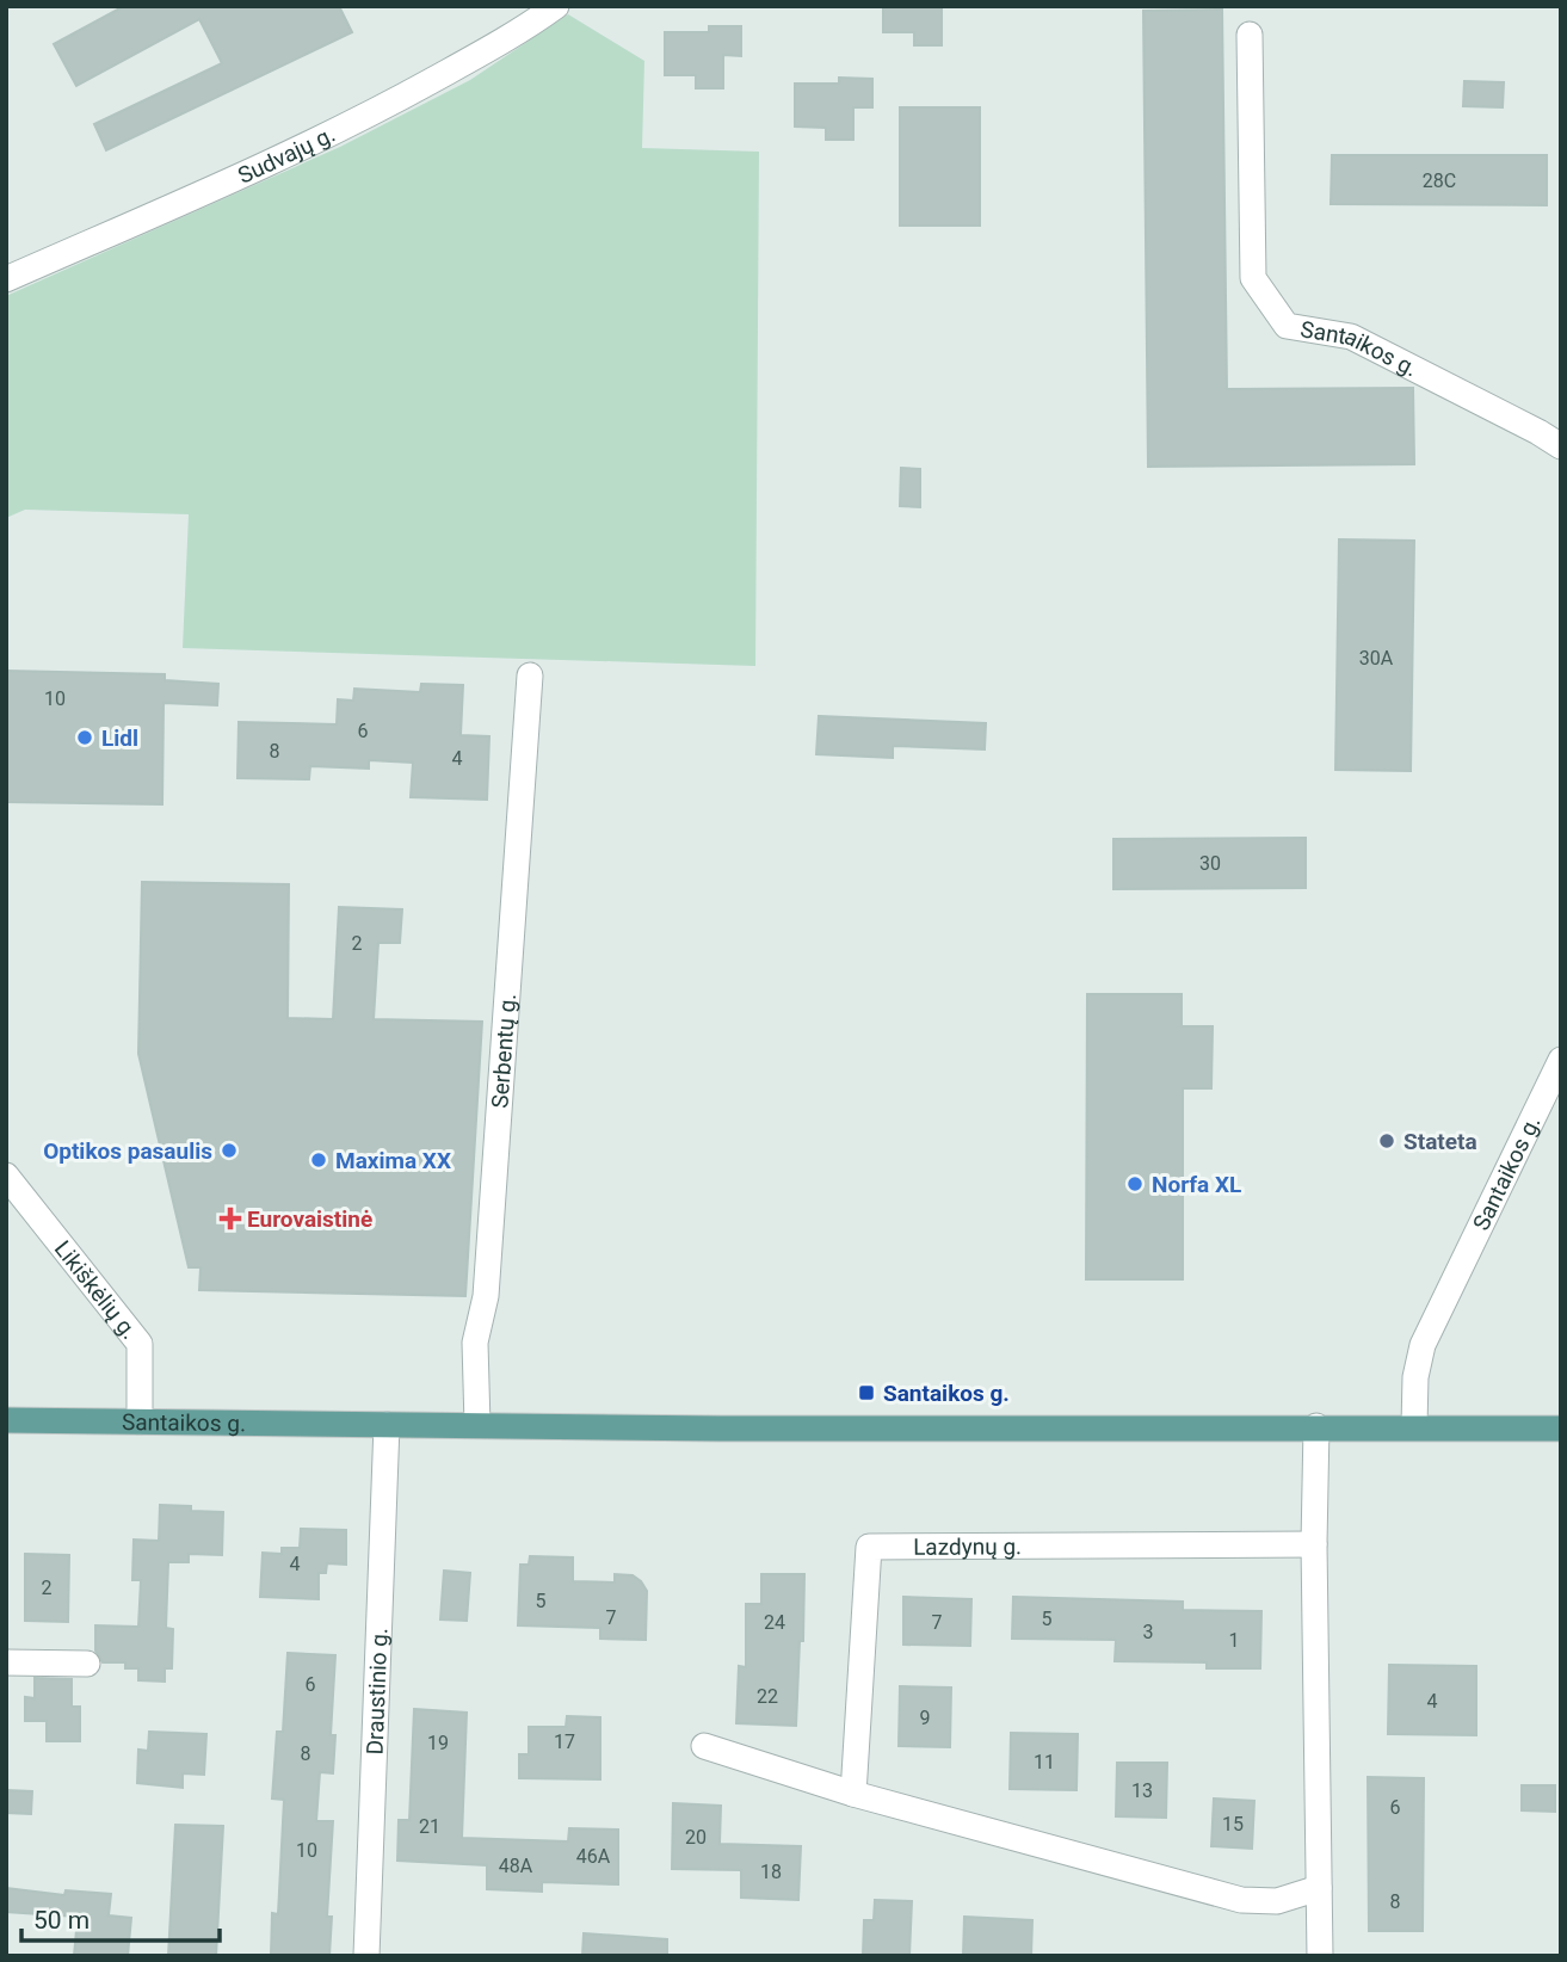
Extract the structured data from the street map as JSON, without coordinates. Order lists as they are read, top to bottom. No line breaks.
{"streets":{"main road":["Santaikos g."],"street":["Sudvajų g.","Serbentų g.","Likiškėlių g.","Lazdynų g.","Draustinio g."]},"crossings":[["Santaikos g.","Serbentų g."],["Santaikos g.","Likiškėlių g."],["Santaikos g.","Draustinio g."]],"places":{"other":["Lidl","Stateta","Optikos pasaulis","Maxima XX","Norfa XL"],"health":["Eurovaistinė"],"transit":["Santaikos g."]},"house_numbers":["28C","30A","10","6","8","4","30","2","4","2","5","7","5","24","7","3","1","6","22","4","9","17","19","8","11","13","6","15","21","20","10","46A","48A","18","8"],"scale_bar":"50 m"}
